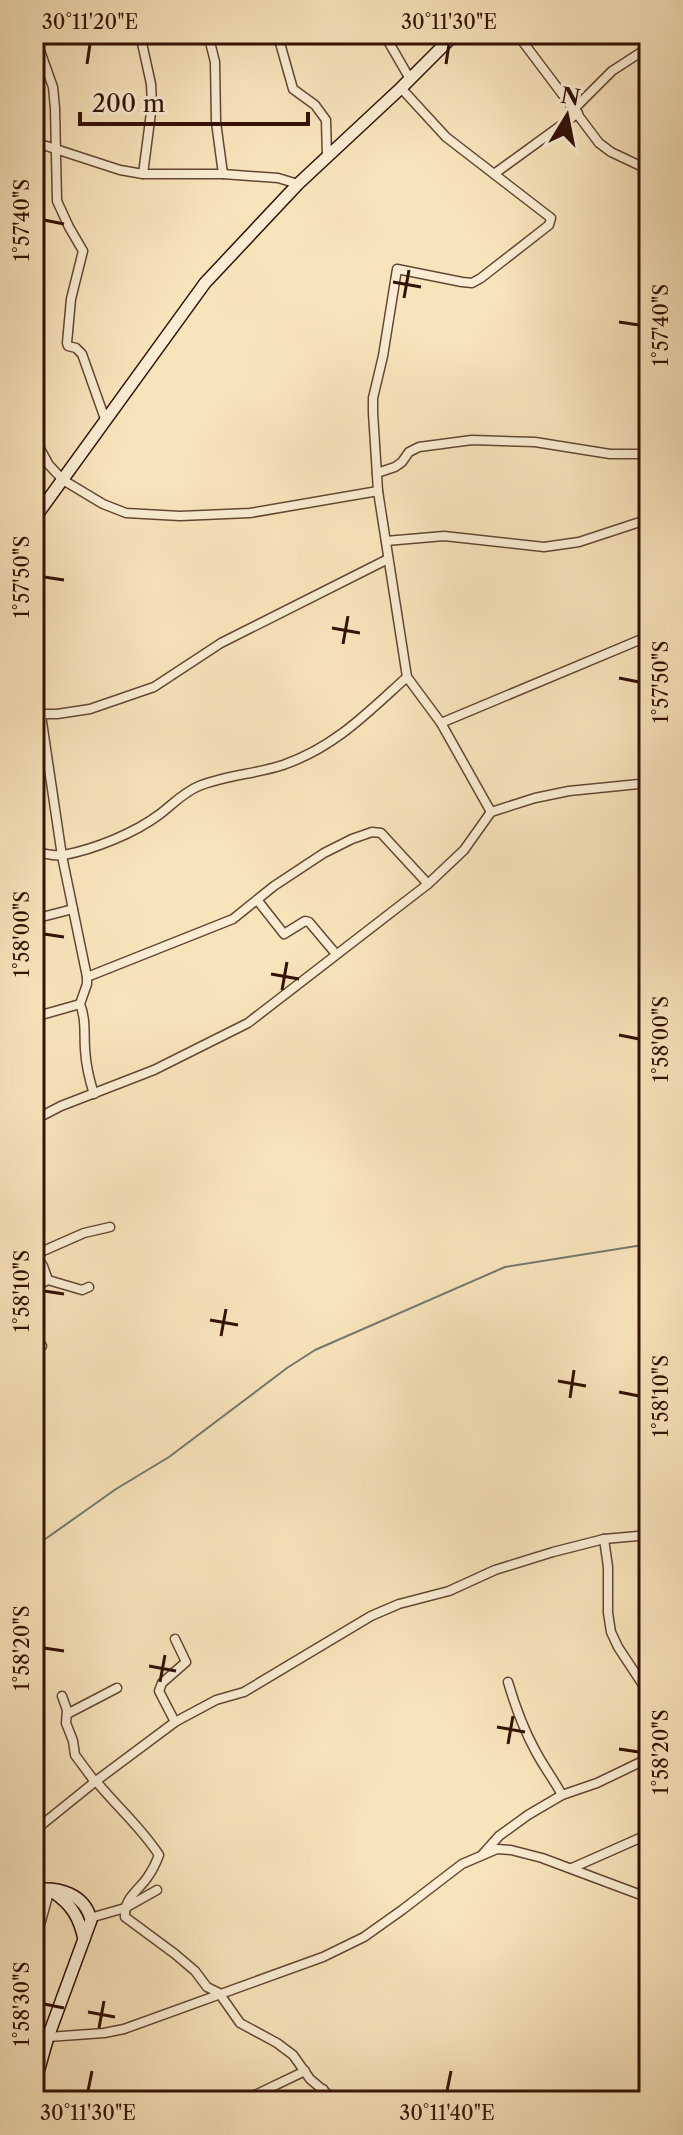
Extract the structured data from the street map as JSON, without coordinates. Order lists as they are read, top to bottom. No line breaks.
{"scale_bar":"200 m","north":"top","coordinates":["30°11'20\"E","30°11'30\"E","1°57'40\"S","1°57'50\"S","1°58'00\"S","1°58'10\"S","1°58'20\"S","1°58'30\"S","30°11'40\"E"]}
